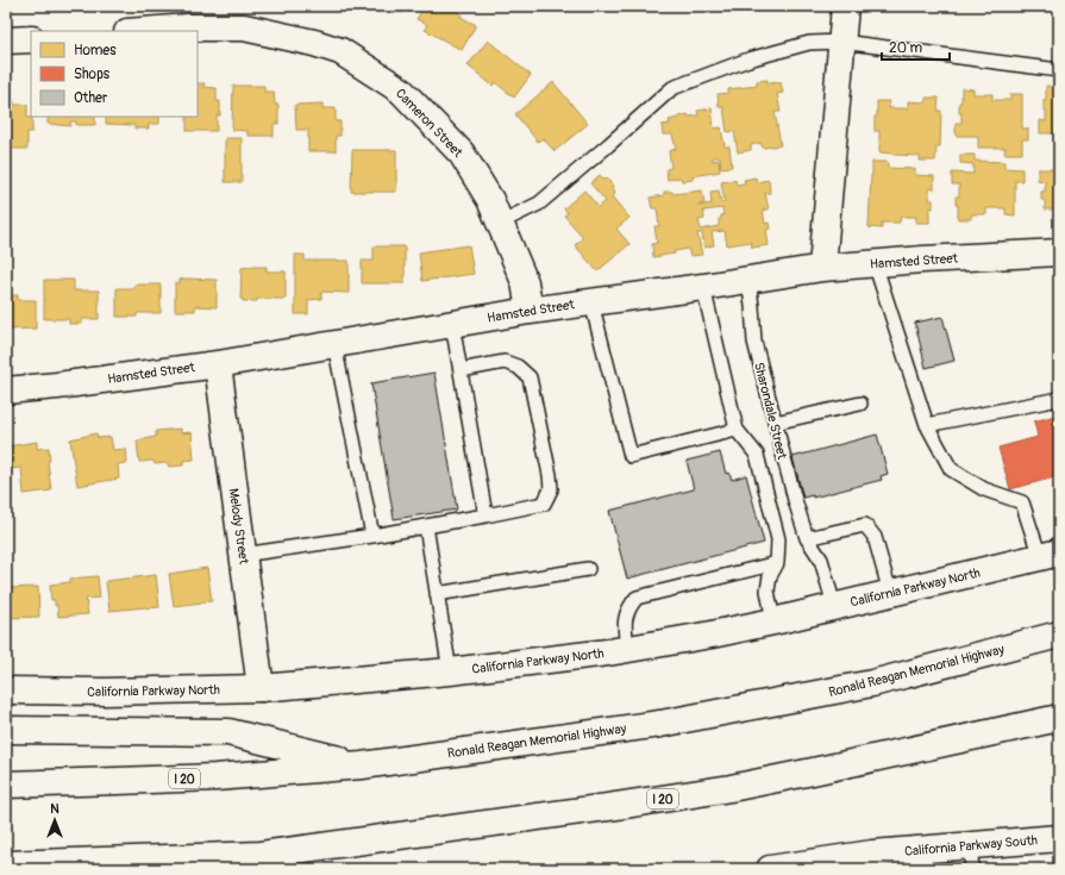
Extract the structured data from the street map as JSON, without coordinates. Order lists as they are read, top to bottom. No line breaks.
{"streets":{"main road":["Cameron Street","Hamsted Street","Melody Street","California Parkway North","Ronald Reagan Memorial Highway","I 20","California Parkway South"],"lane":["Sharondale Street"]},"crossings":[["Cameron Street","Hamsted Street"],["Hamsted Street","Sharondale Street"],["Hamsted Street","Melody Street"],["Sharondale Street","California Parkway North"],["Melody Street","California Parkway North"]],"legend":["Homes","Shops","Other"],"scale_bar":"20 m","north":"top"}
